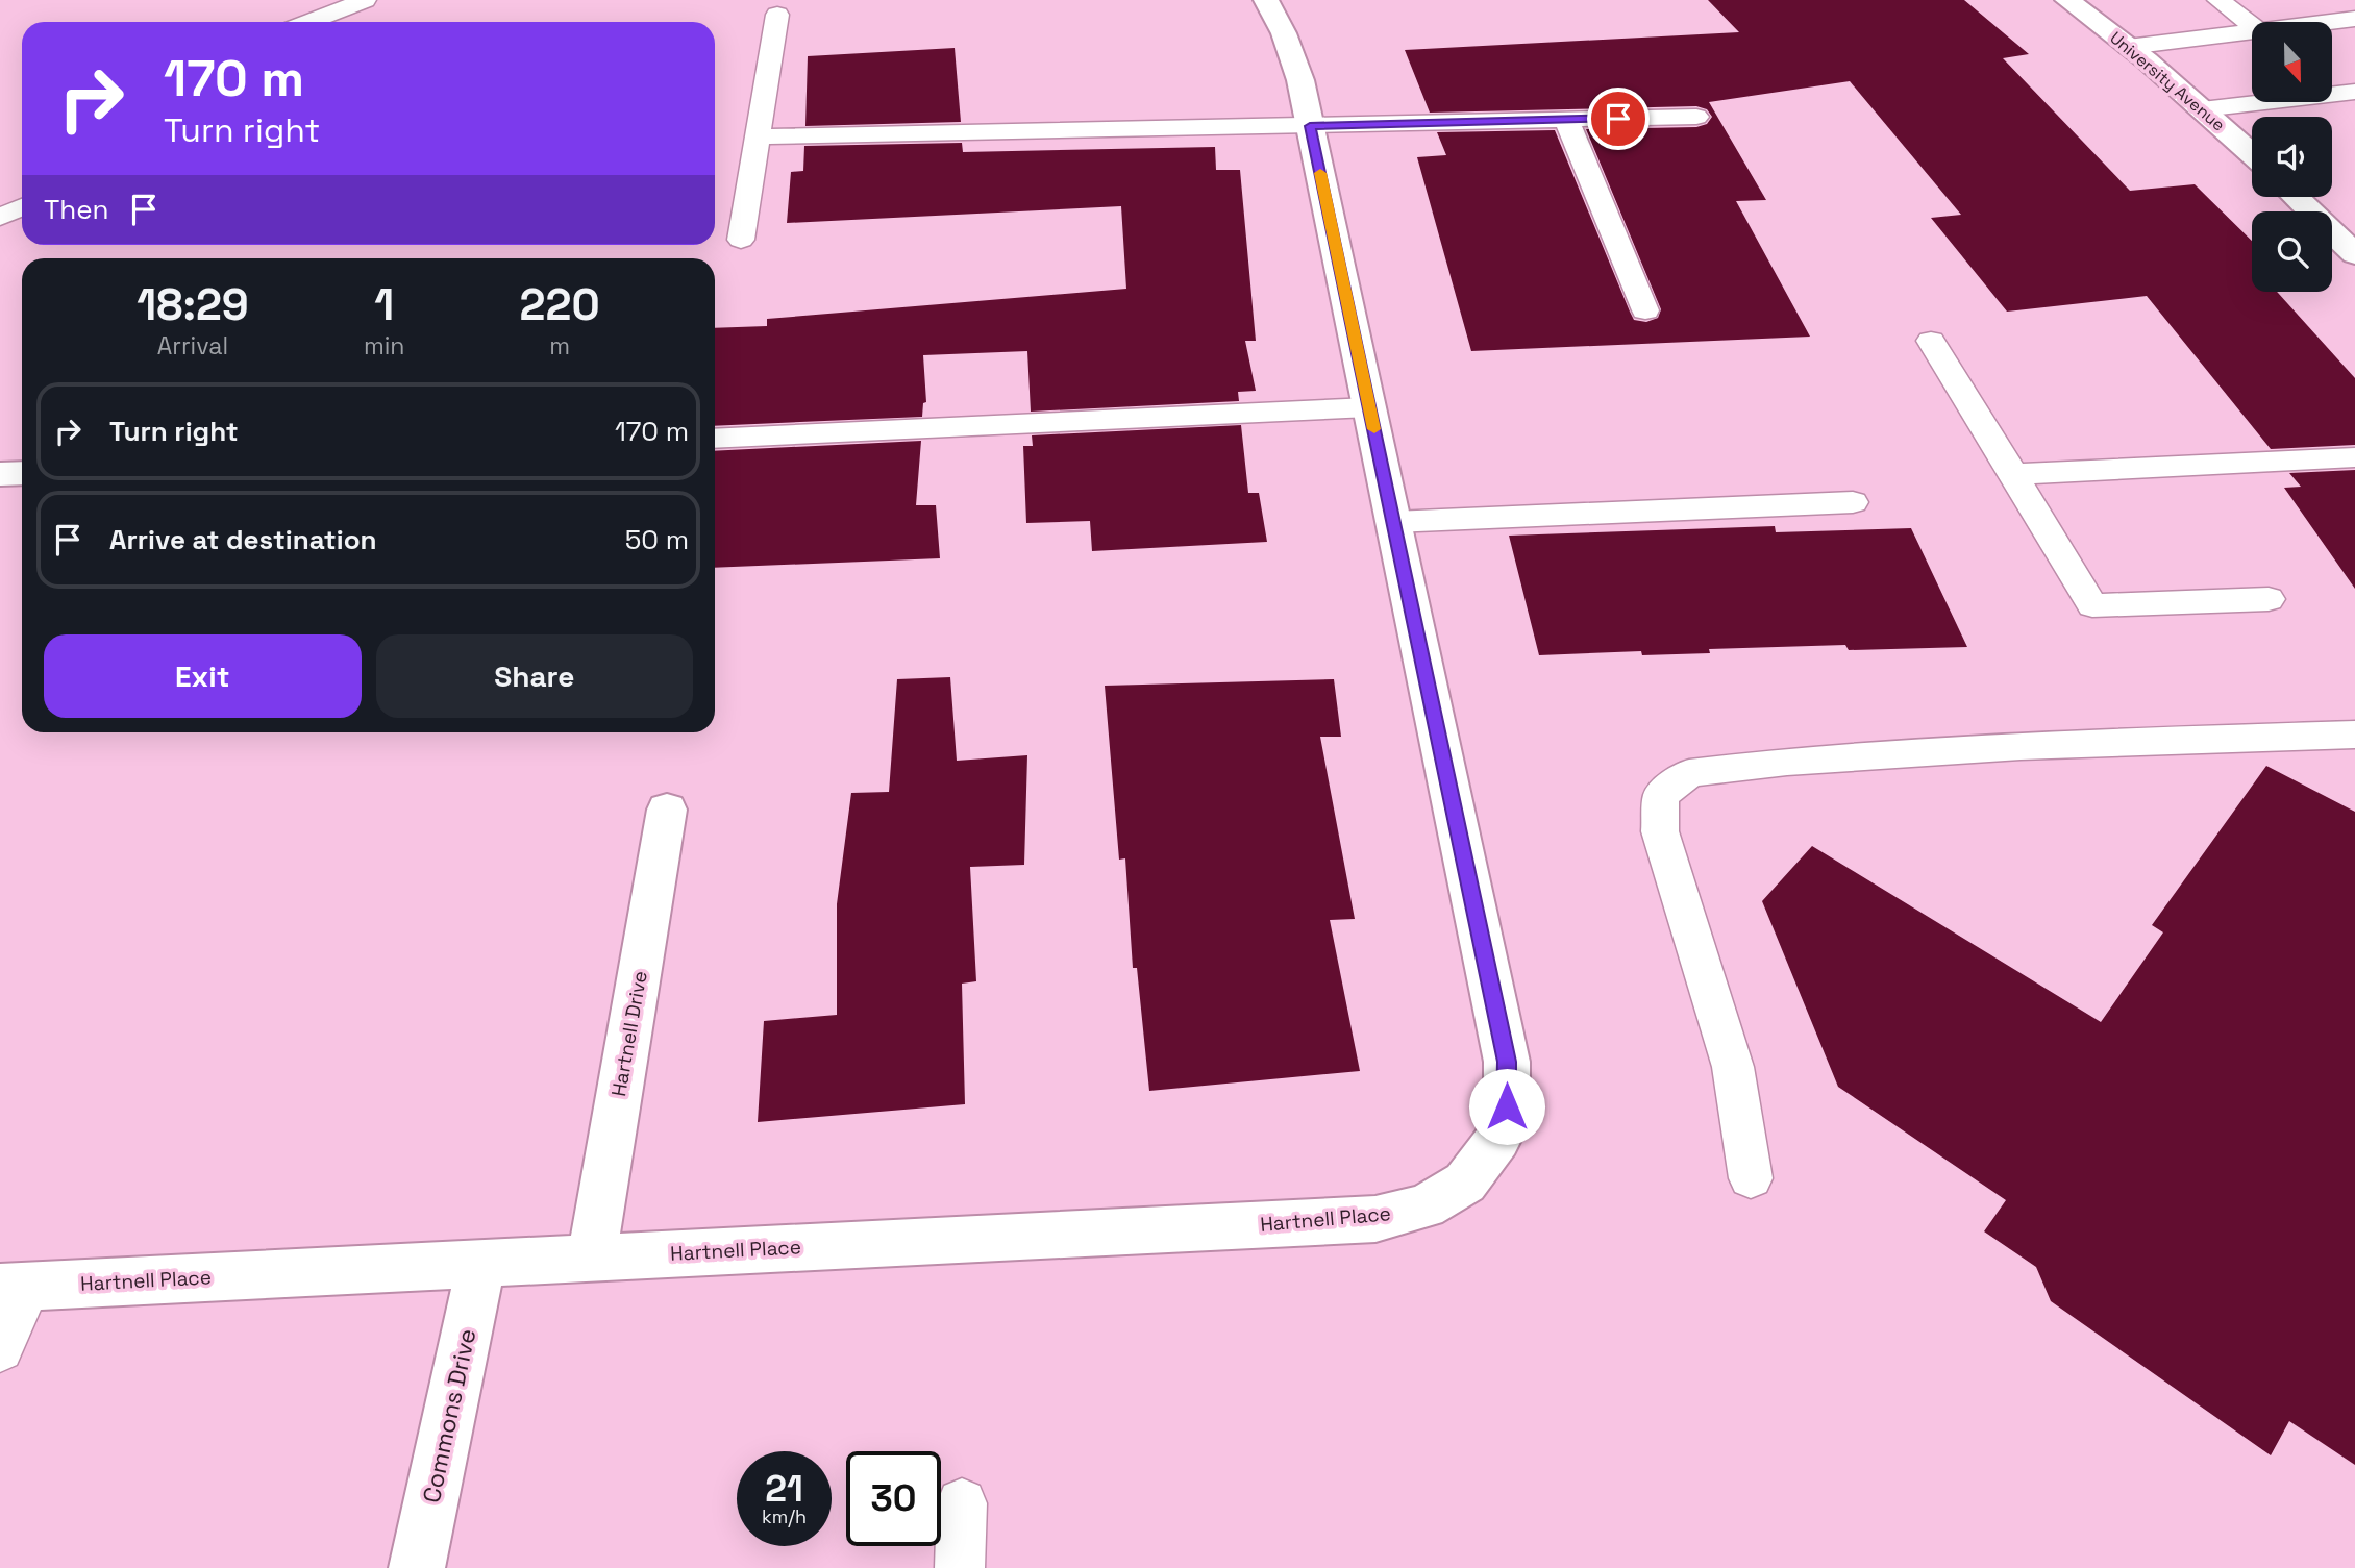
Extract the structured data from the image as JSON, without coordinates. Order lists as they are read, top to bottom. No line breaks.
{"streets":{"street":["University Avenue","Hartnell Drive","Hartnell Place","Commons Drive"]},"crossings":[["Hartnell Drive","Hartnell Place"],["Hartnell Place","Commons Drive"]],"north":"bottom","page":{"turn":["170 m","Turn right"],"then":"Then","eta":["18:29","Arrival","1","min","220","m"],"list":[{"name":"Turn right","value":"170 m"},{"name":"Arrive at destination","value":"50 m"}],"buttons":["Exit","Share"],"speed":"21 km/h","limit":"30"}}
